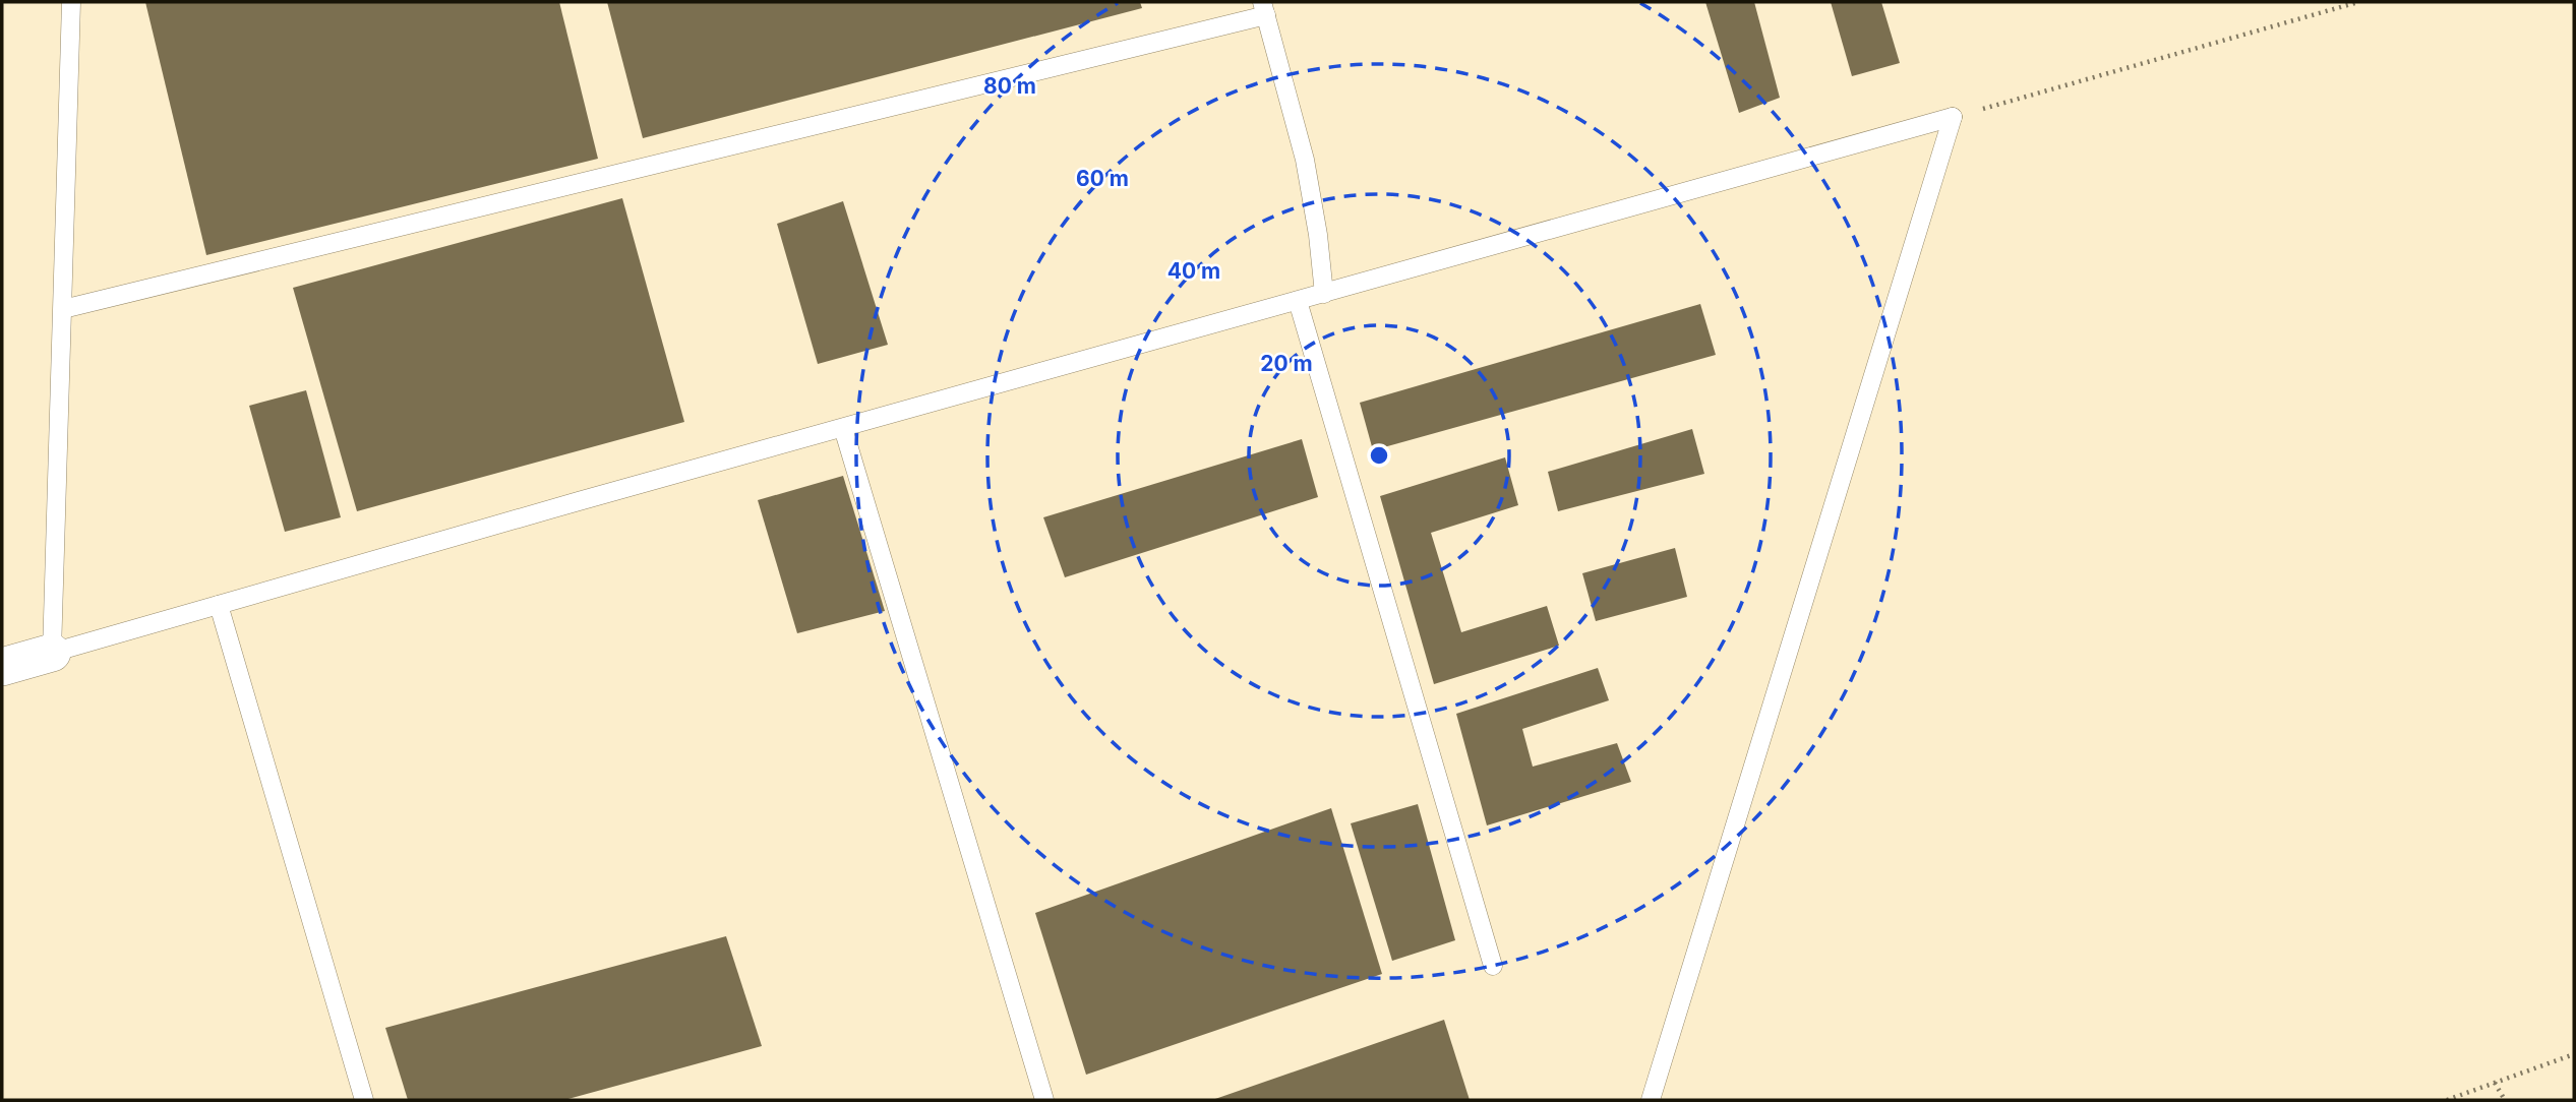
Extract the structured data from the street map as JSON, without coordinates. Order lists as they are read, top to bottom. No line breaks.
{"rings":["80 m","60 m","40 m","20 m"]}
